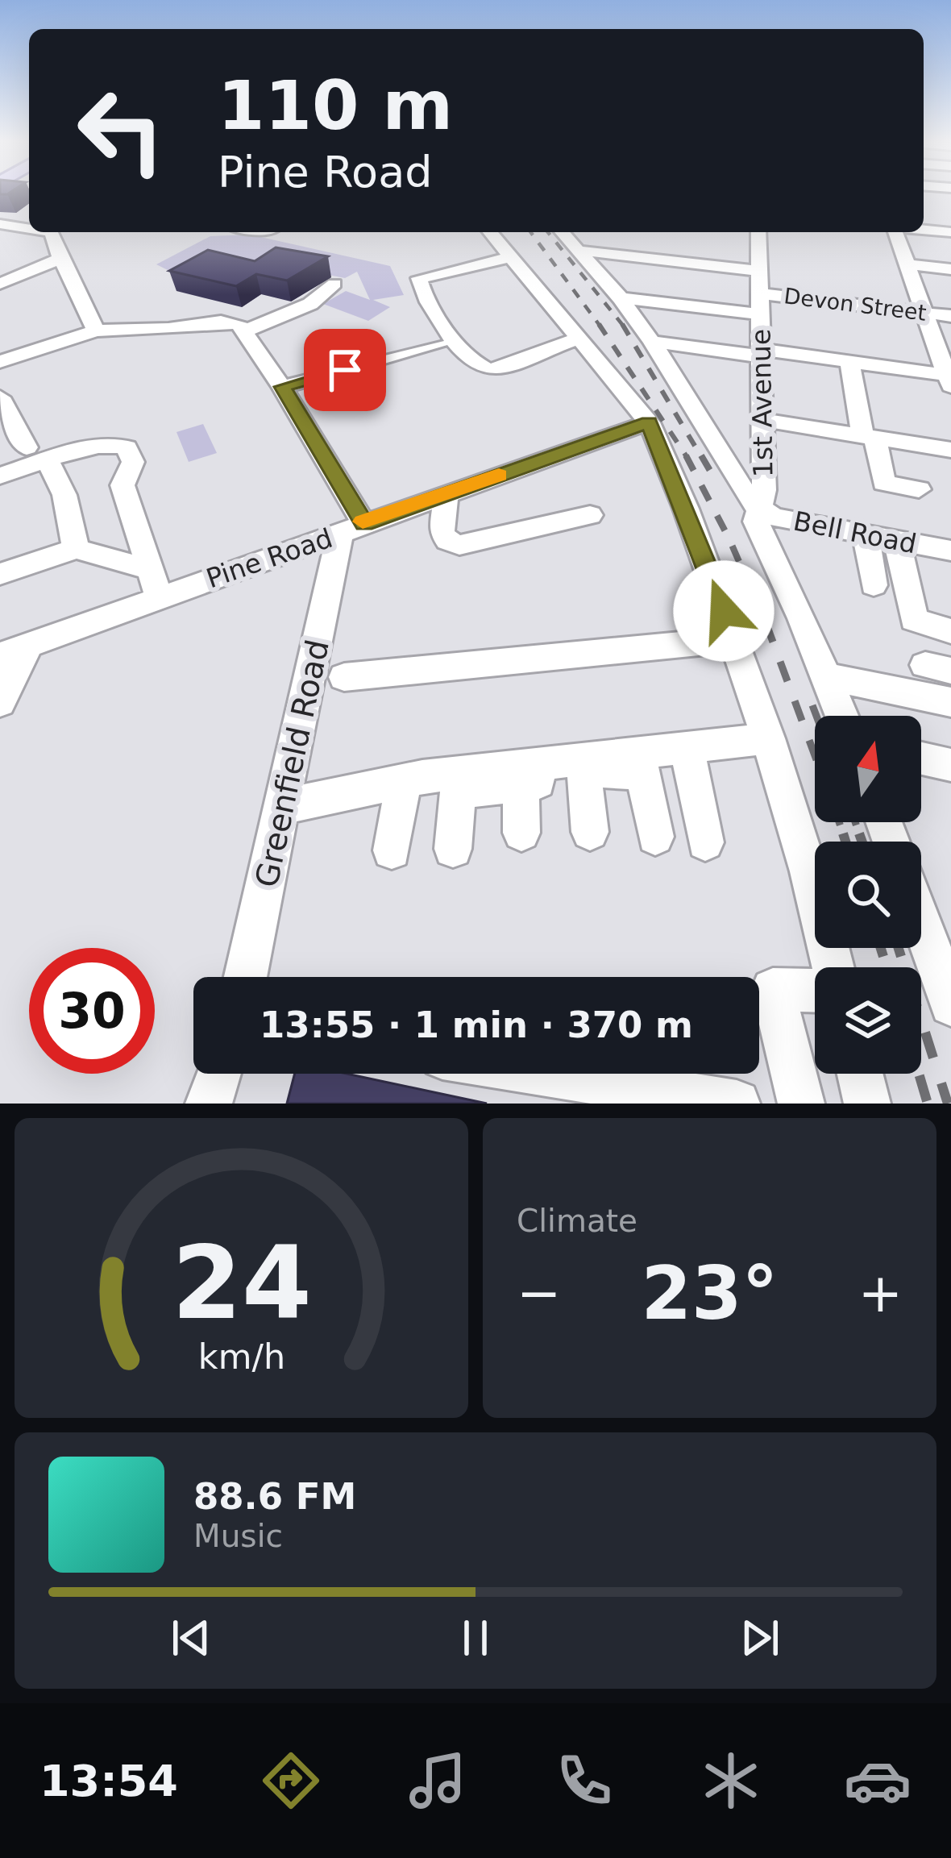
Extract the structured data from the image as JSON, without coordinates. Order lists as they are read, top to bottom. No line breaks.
{"streets":{"street":["Devon Street","1st Avenue","Bell Road","Pine Road","Greenfield Road"]},"crossings":[["Devon Street","1st Avenue"],["1st Avenue","Bell Road"],["Pine Road","Greenfield Road"]],"north":"top","page":{"turn":["110 m","Pine Road"],"limit":"30","trip":"13:55 · 1 min · 370 m","tile":"Climate","heat":["−","23°","+"],"song":["88.6 FM","Music"],"tabs":"13:54","gauge":["24","km/h"]}}
